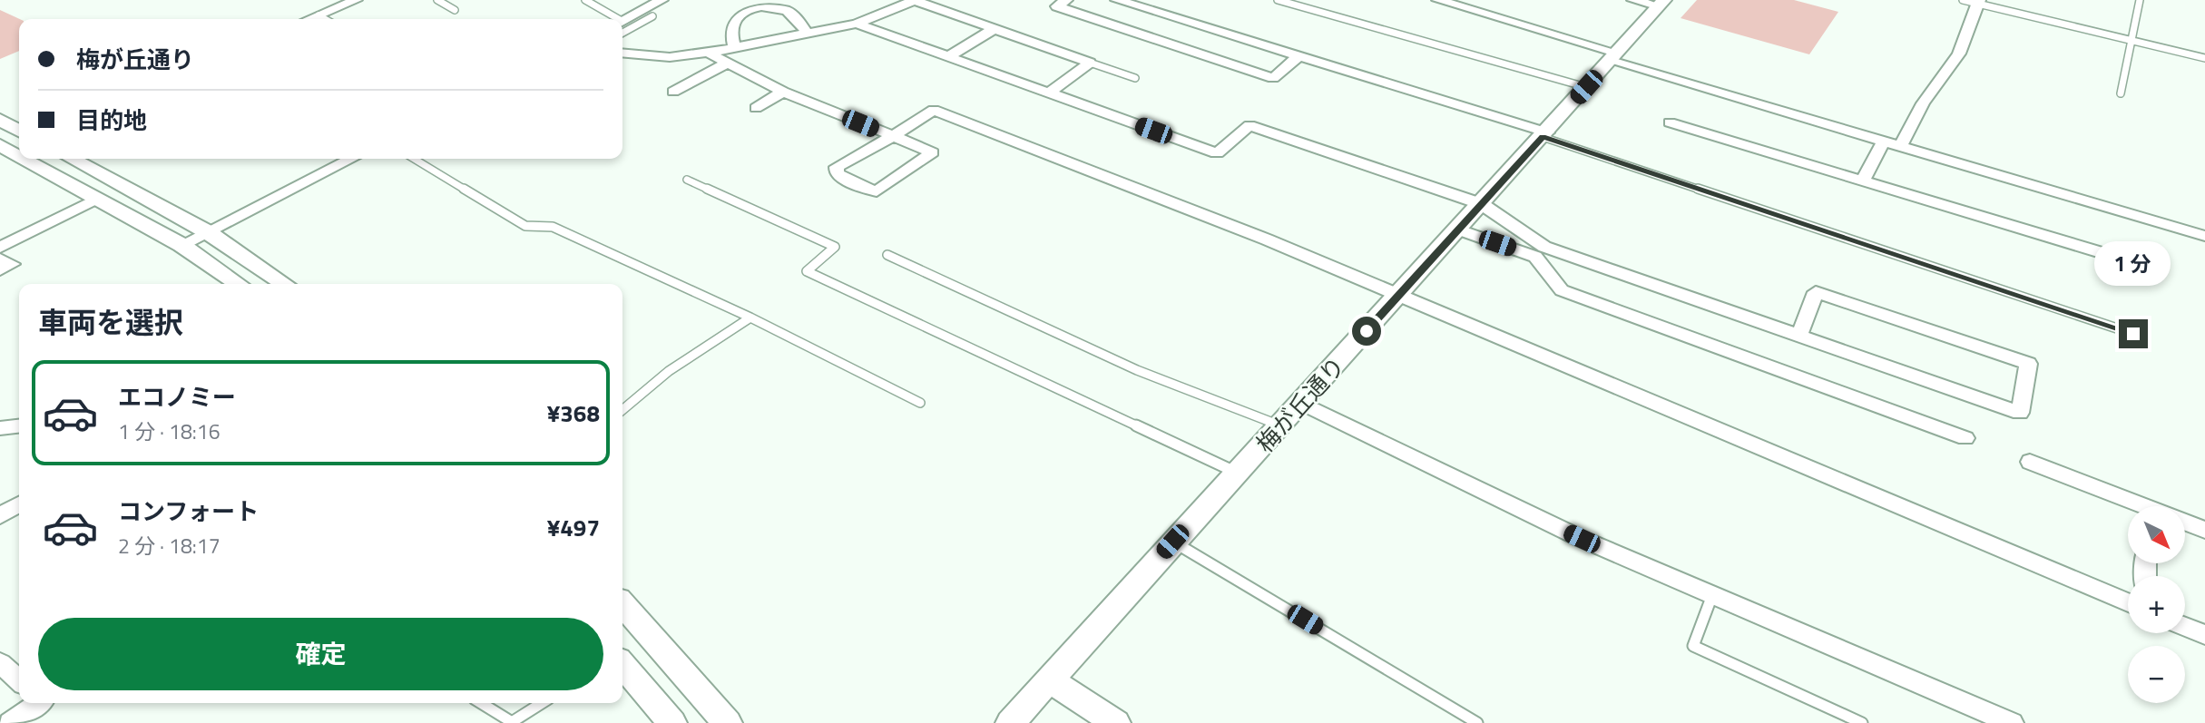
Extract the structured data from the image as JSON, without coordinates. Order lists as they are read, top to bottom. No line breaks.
{"streets":{"street":["梅が丘通り"]},"north":"bottom right","page":{"banner":["梅が丘通り","目的地"],"bubble":"1 分","heading":"車両を選択","list":[{"name":"エコノミー","note":"1 分 · 18:16","value":"¥368"},{"name":"コンフォート","note":"2 分 · 18:17","value":"¥497"}],"map_buttons":["+","−"],"buttons":"確定"}}
